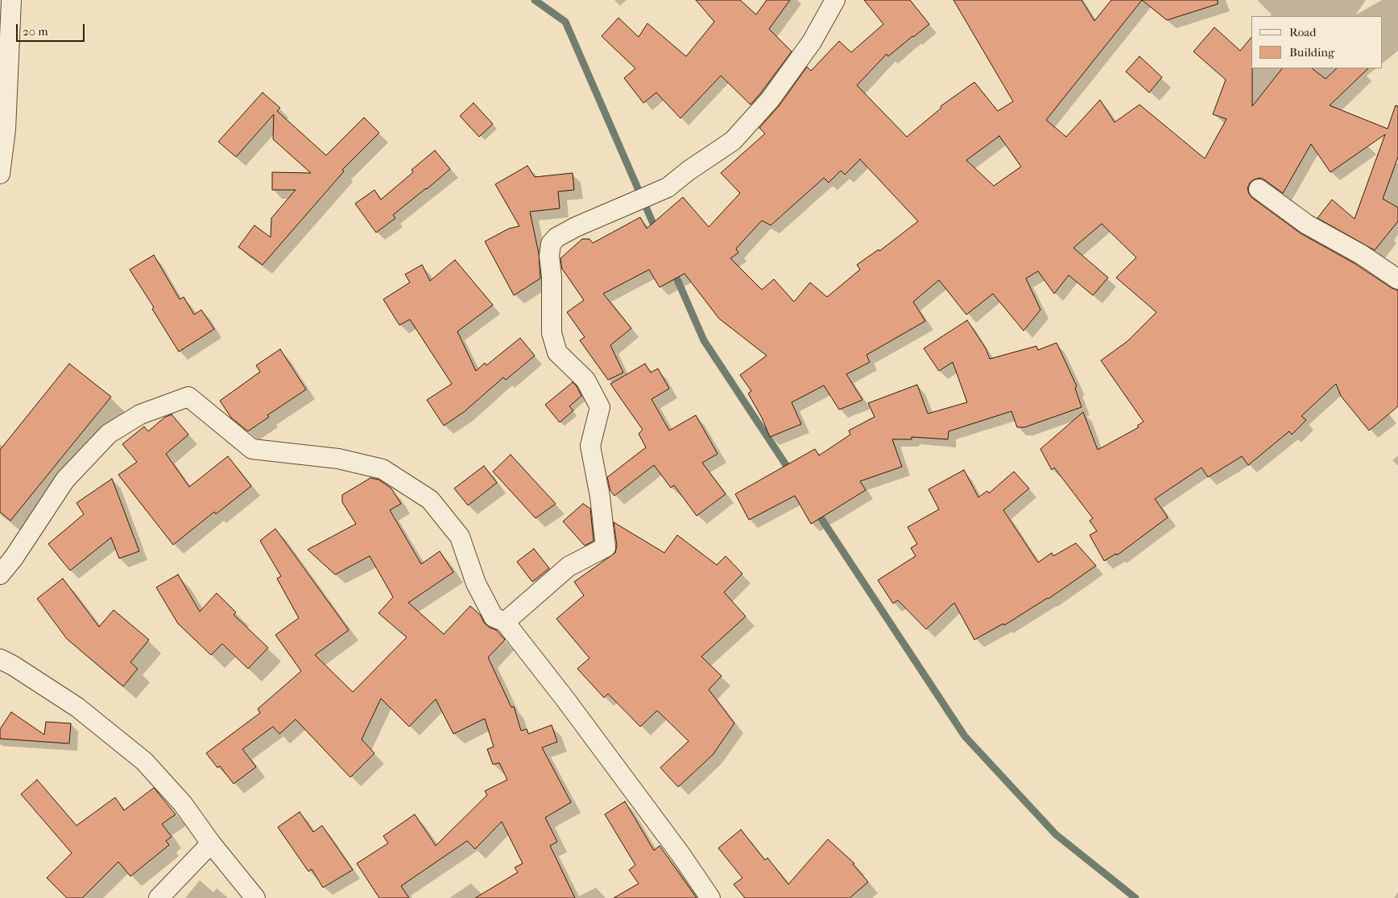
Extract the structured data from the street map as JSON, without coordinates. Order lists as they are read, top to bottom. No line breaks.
{"legend":["Road","Building"],"scale_bar":"20 m"}
